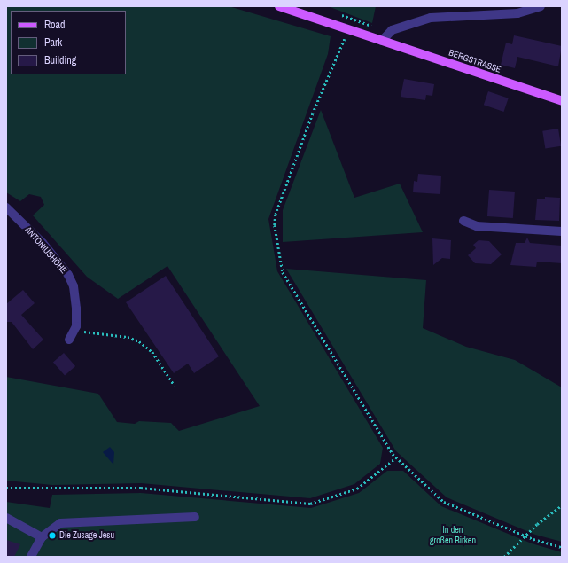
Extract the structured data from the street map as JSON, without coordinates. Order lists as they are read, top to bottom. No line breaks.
{"streets":{"main road":["BERGSTRASSE"],"street":["ANTONIUSHÖHE"]},"parks":["In den großen Birken"],"places":["Die Zusage Jesu"],"legend":["Road","Park","Building"]}
